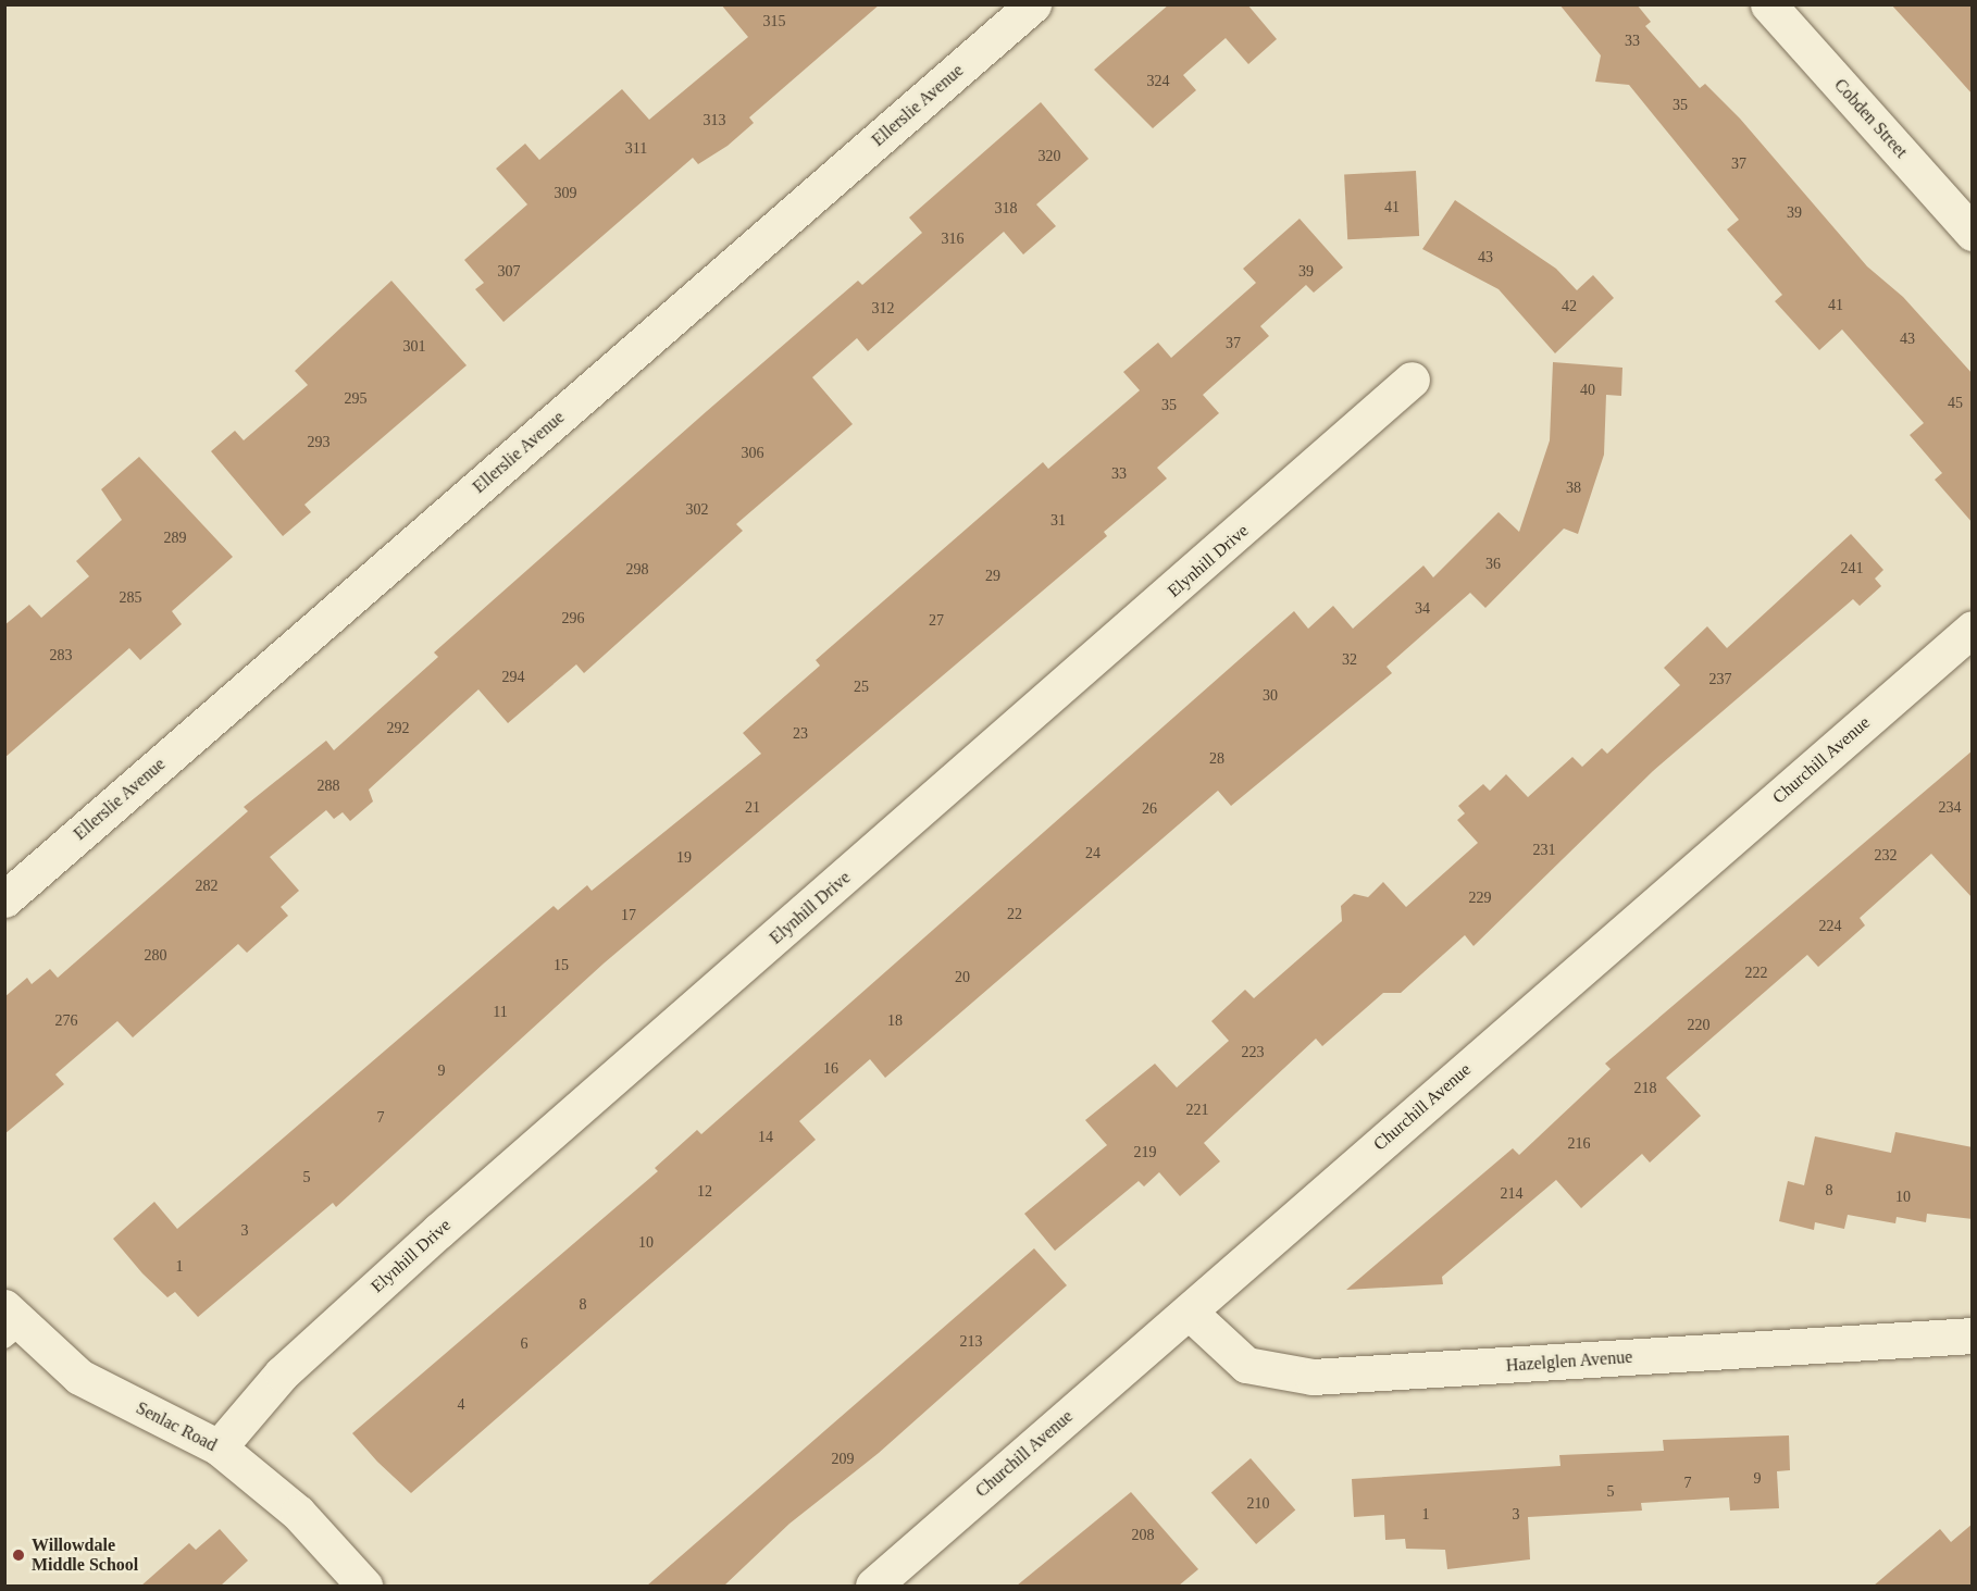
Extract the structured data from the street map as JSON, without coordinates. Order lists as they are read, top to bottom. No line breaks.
{"streets":{"street":["Ellerslie Avenue","Cobden Street","Elynhill Drive","Churchill Avenue","Hazelglen Avenue","Senlac Road"]},"crossings":[["Elynhill Drive","Senlac Road"],["Churchill Avenue","Hazelglen Avenue"]],"places":["Willowdale Middle School"],"house_numbers":["315","33","324","35","313","311","320","37","309","41","318","39","316","43","307","39","41","42","312","43","37","301","40","295","45","35","293","306","33","38","302","31","289","36","241","298","29","285","34","296","27","283","32","294","237","25","30","292","23","28","288","21","234","26","231","24","232","19","282","229","22","17","224","280","15","222","20","11","276","18","220","223","16","9","218","221","7","14","216","219","5","8","12","214","10","3","10","1","8","213","6","4","209","9","7","5","210","1","3","208"]}
